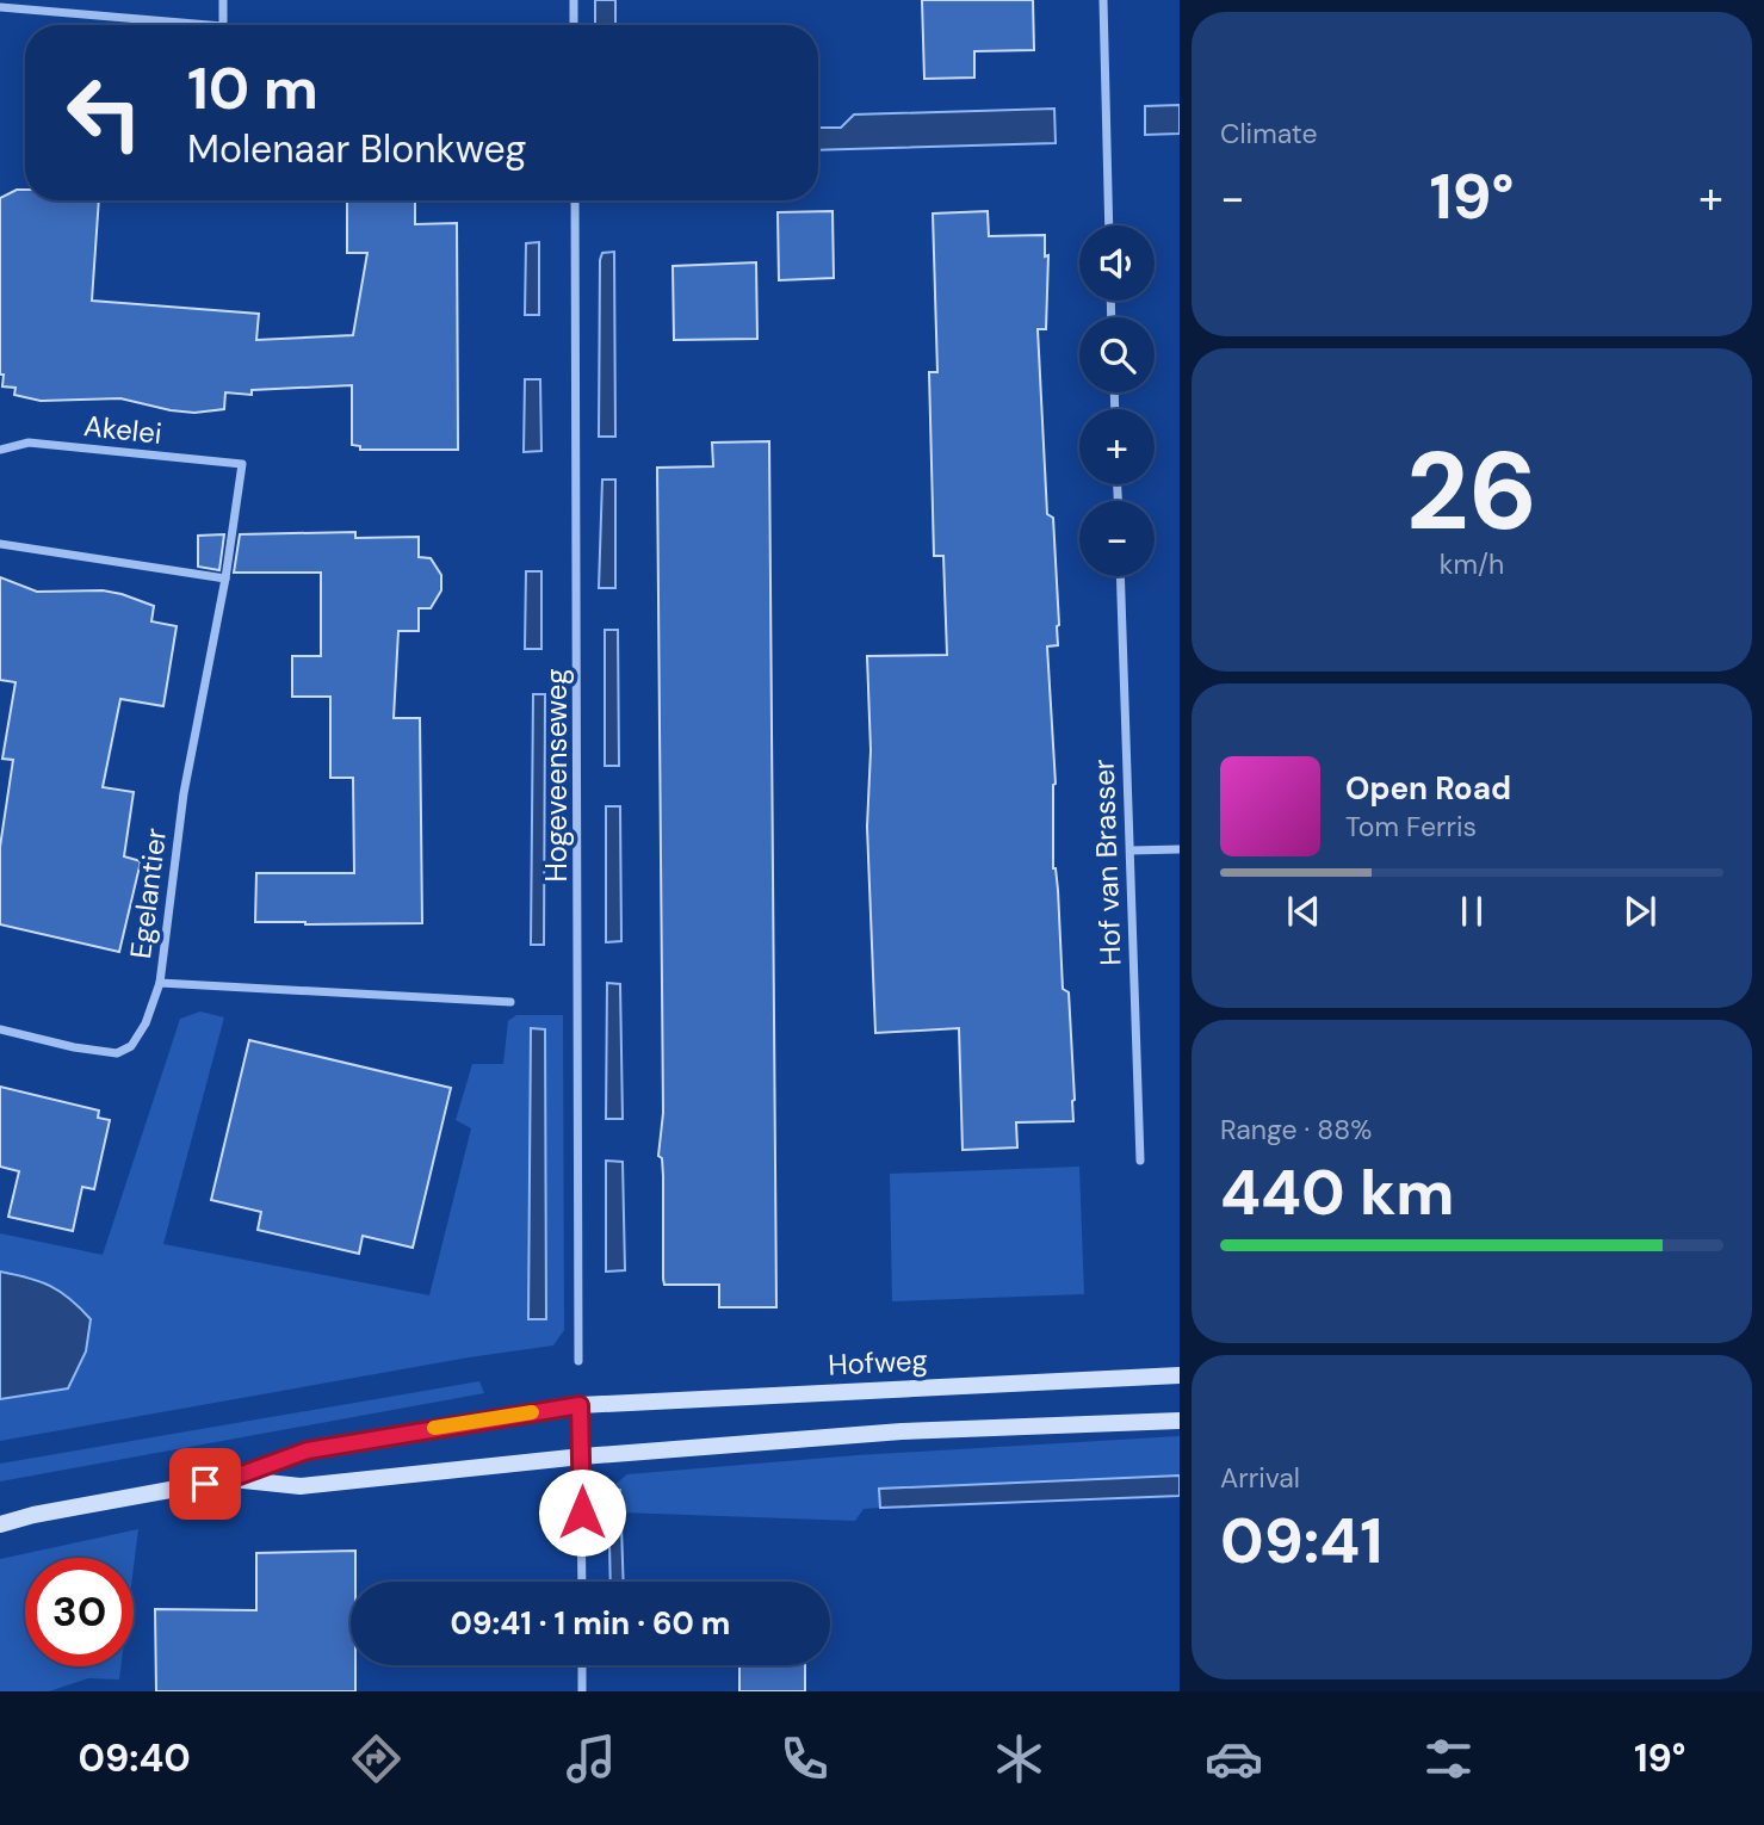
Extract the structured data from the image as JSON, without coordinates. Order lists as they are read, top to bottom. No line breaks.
{"streets":{"main road":["Hofweg"],"street":["Akelei","Hogeveenseweg","Hof van Brasser","Egelantier"]},"crossings":[["Akelei","Egelantier"]],"page":{"tile":["Climate",["26","km/h"],["Range · 88%","440 km"],["Arrival","09:41"]],"turn":["10 m","Molenaar Blonkweg"],"heat":["−","19°","+"],"map_buttons":["+","−"],"song":["Open Road","Tom Ferris"],"limit":"30","trip":"09:41 · 1 min · 60 m","tabs":["09:40","19°"]}}
